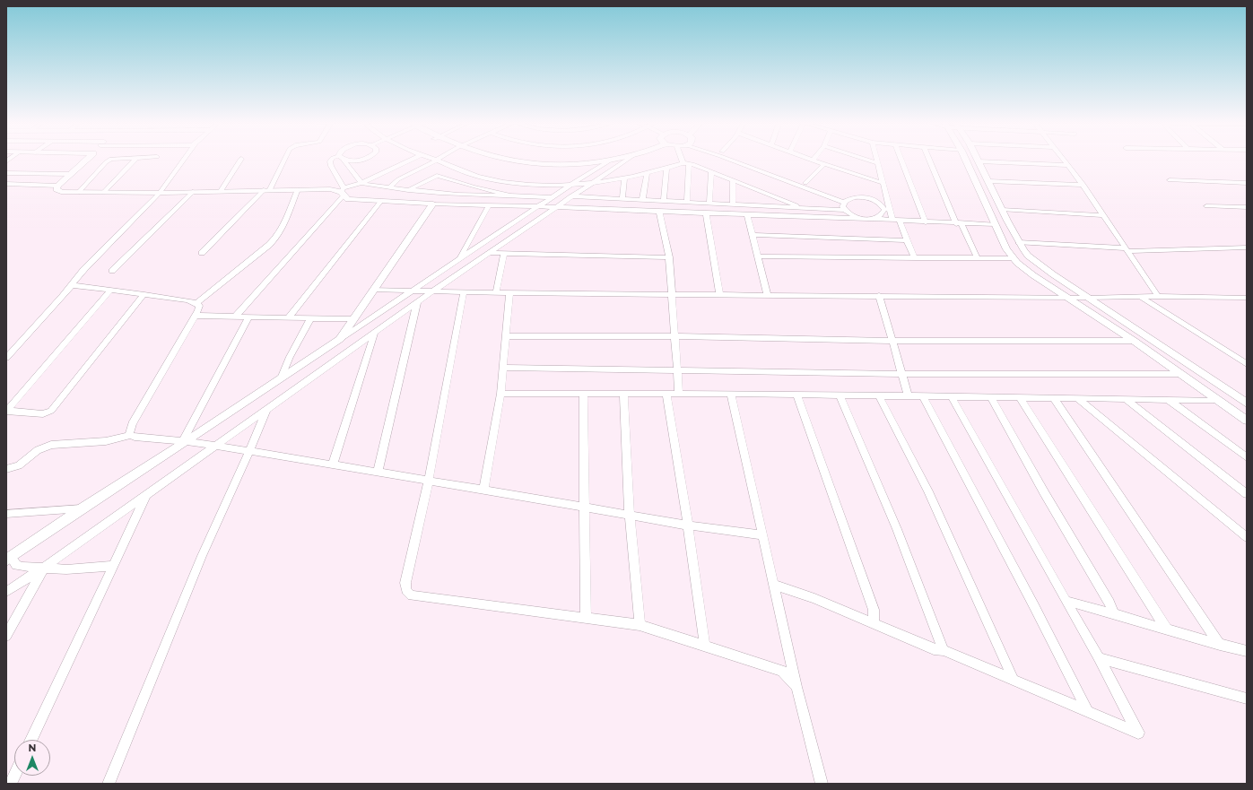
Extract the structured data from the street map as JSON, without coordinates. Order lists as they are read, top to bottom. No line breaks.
{"north":"top"}
